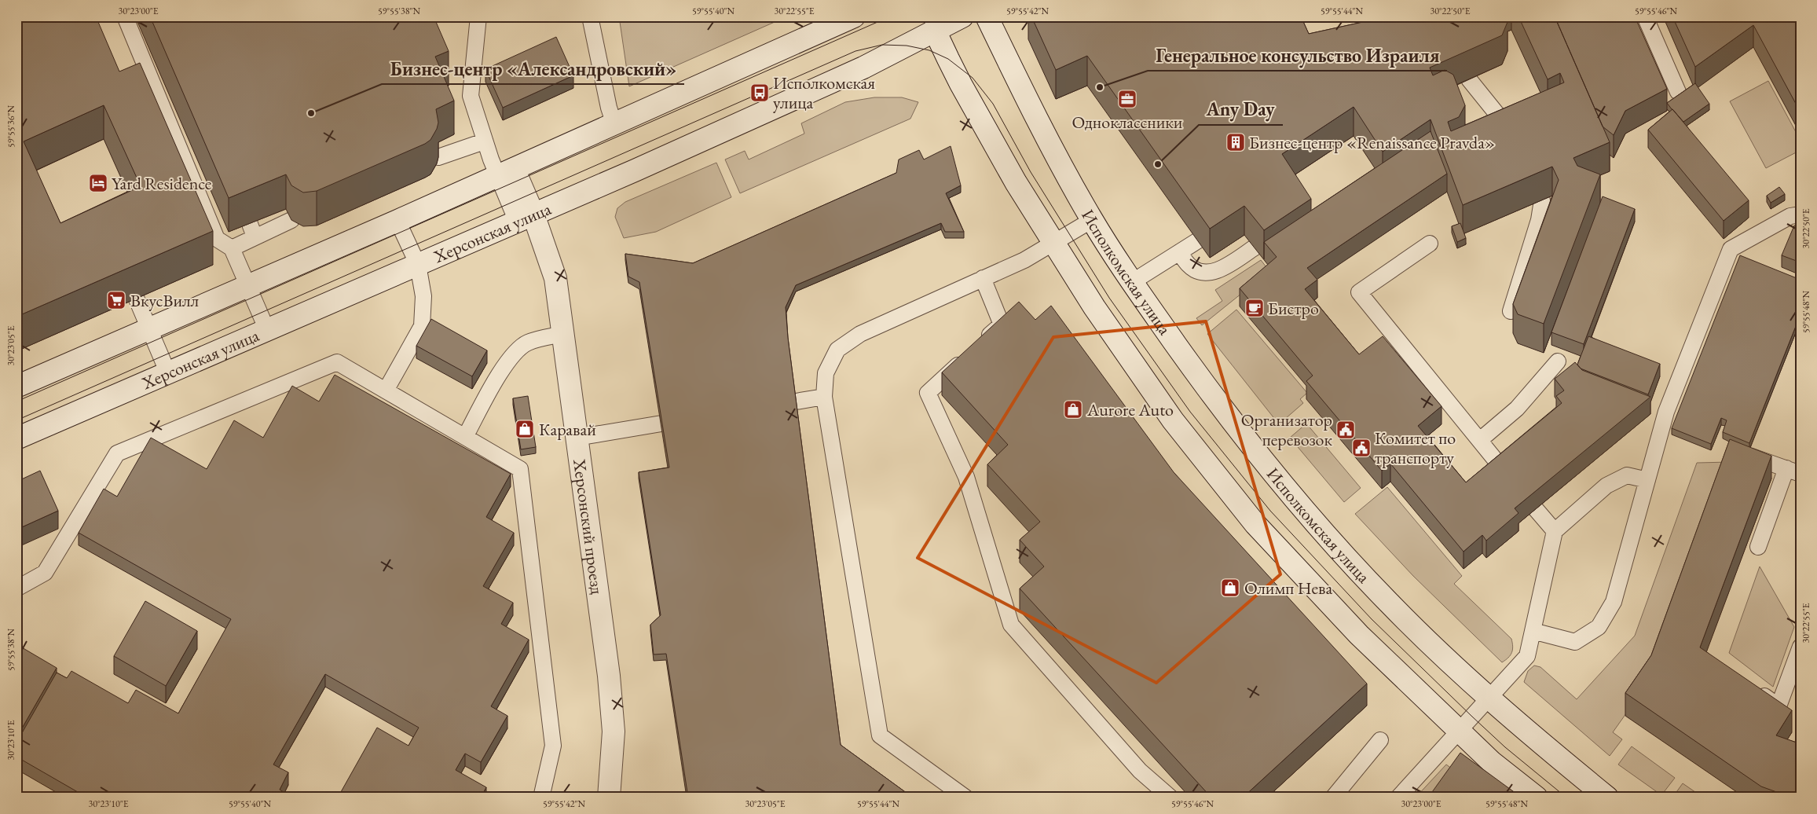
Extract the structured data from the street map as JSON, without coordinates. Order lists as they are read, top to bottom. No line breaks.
{"streets":{"street":["Херсонская улица","Исполкомская улица","Херсонский проезд"]},"crossings":[["Херсонская улица","Херсонский проезд"]],"places":{"other":["Генеральное консульство Израиля","Бизнес-центр «Александровский»","Any Day"],"bus stop":["Исполкомская улица"],"office":["Одноклассники"],"building":["Бизнес-центр «Renaissance Pravda»"],"hotel":["Yard Residence"],"supermarket":["ВкусВилл"],"cafe":["Бистро"],"shop":["Aurore Auto","Каравай","Олимп Нева"],"public building":["Организатор перевозок","Комитет по транспорту"]},"coordinates":["30°23'00\"E","59°55'38\"N","59°55'40\"N","30°22'55\"E","59°55'42\"N","59°55'44\"N","30°22'50\"E","59°55'46\"N","59°55'36\"N","59°55'48\"N","30°23'05\"E","30°23'10\"E"]}
